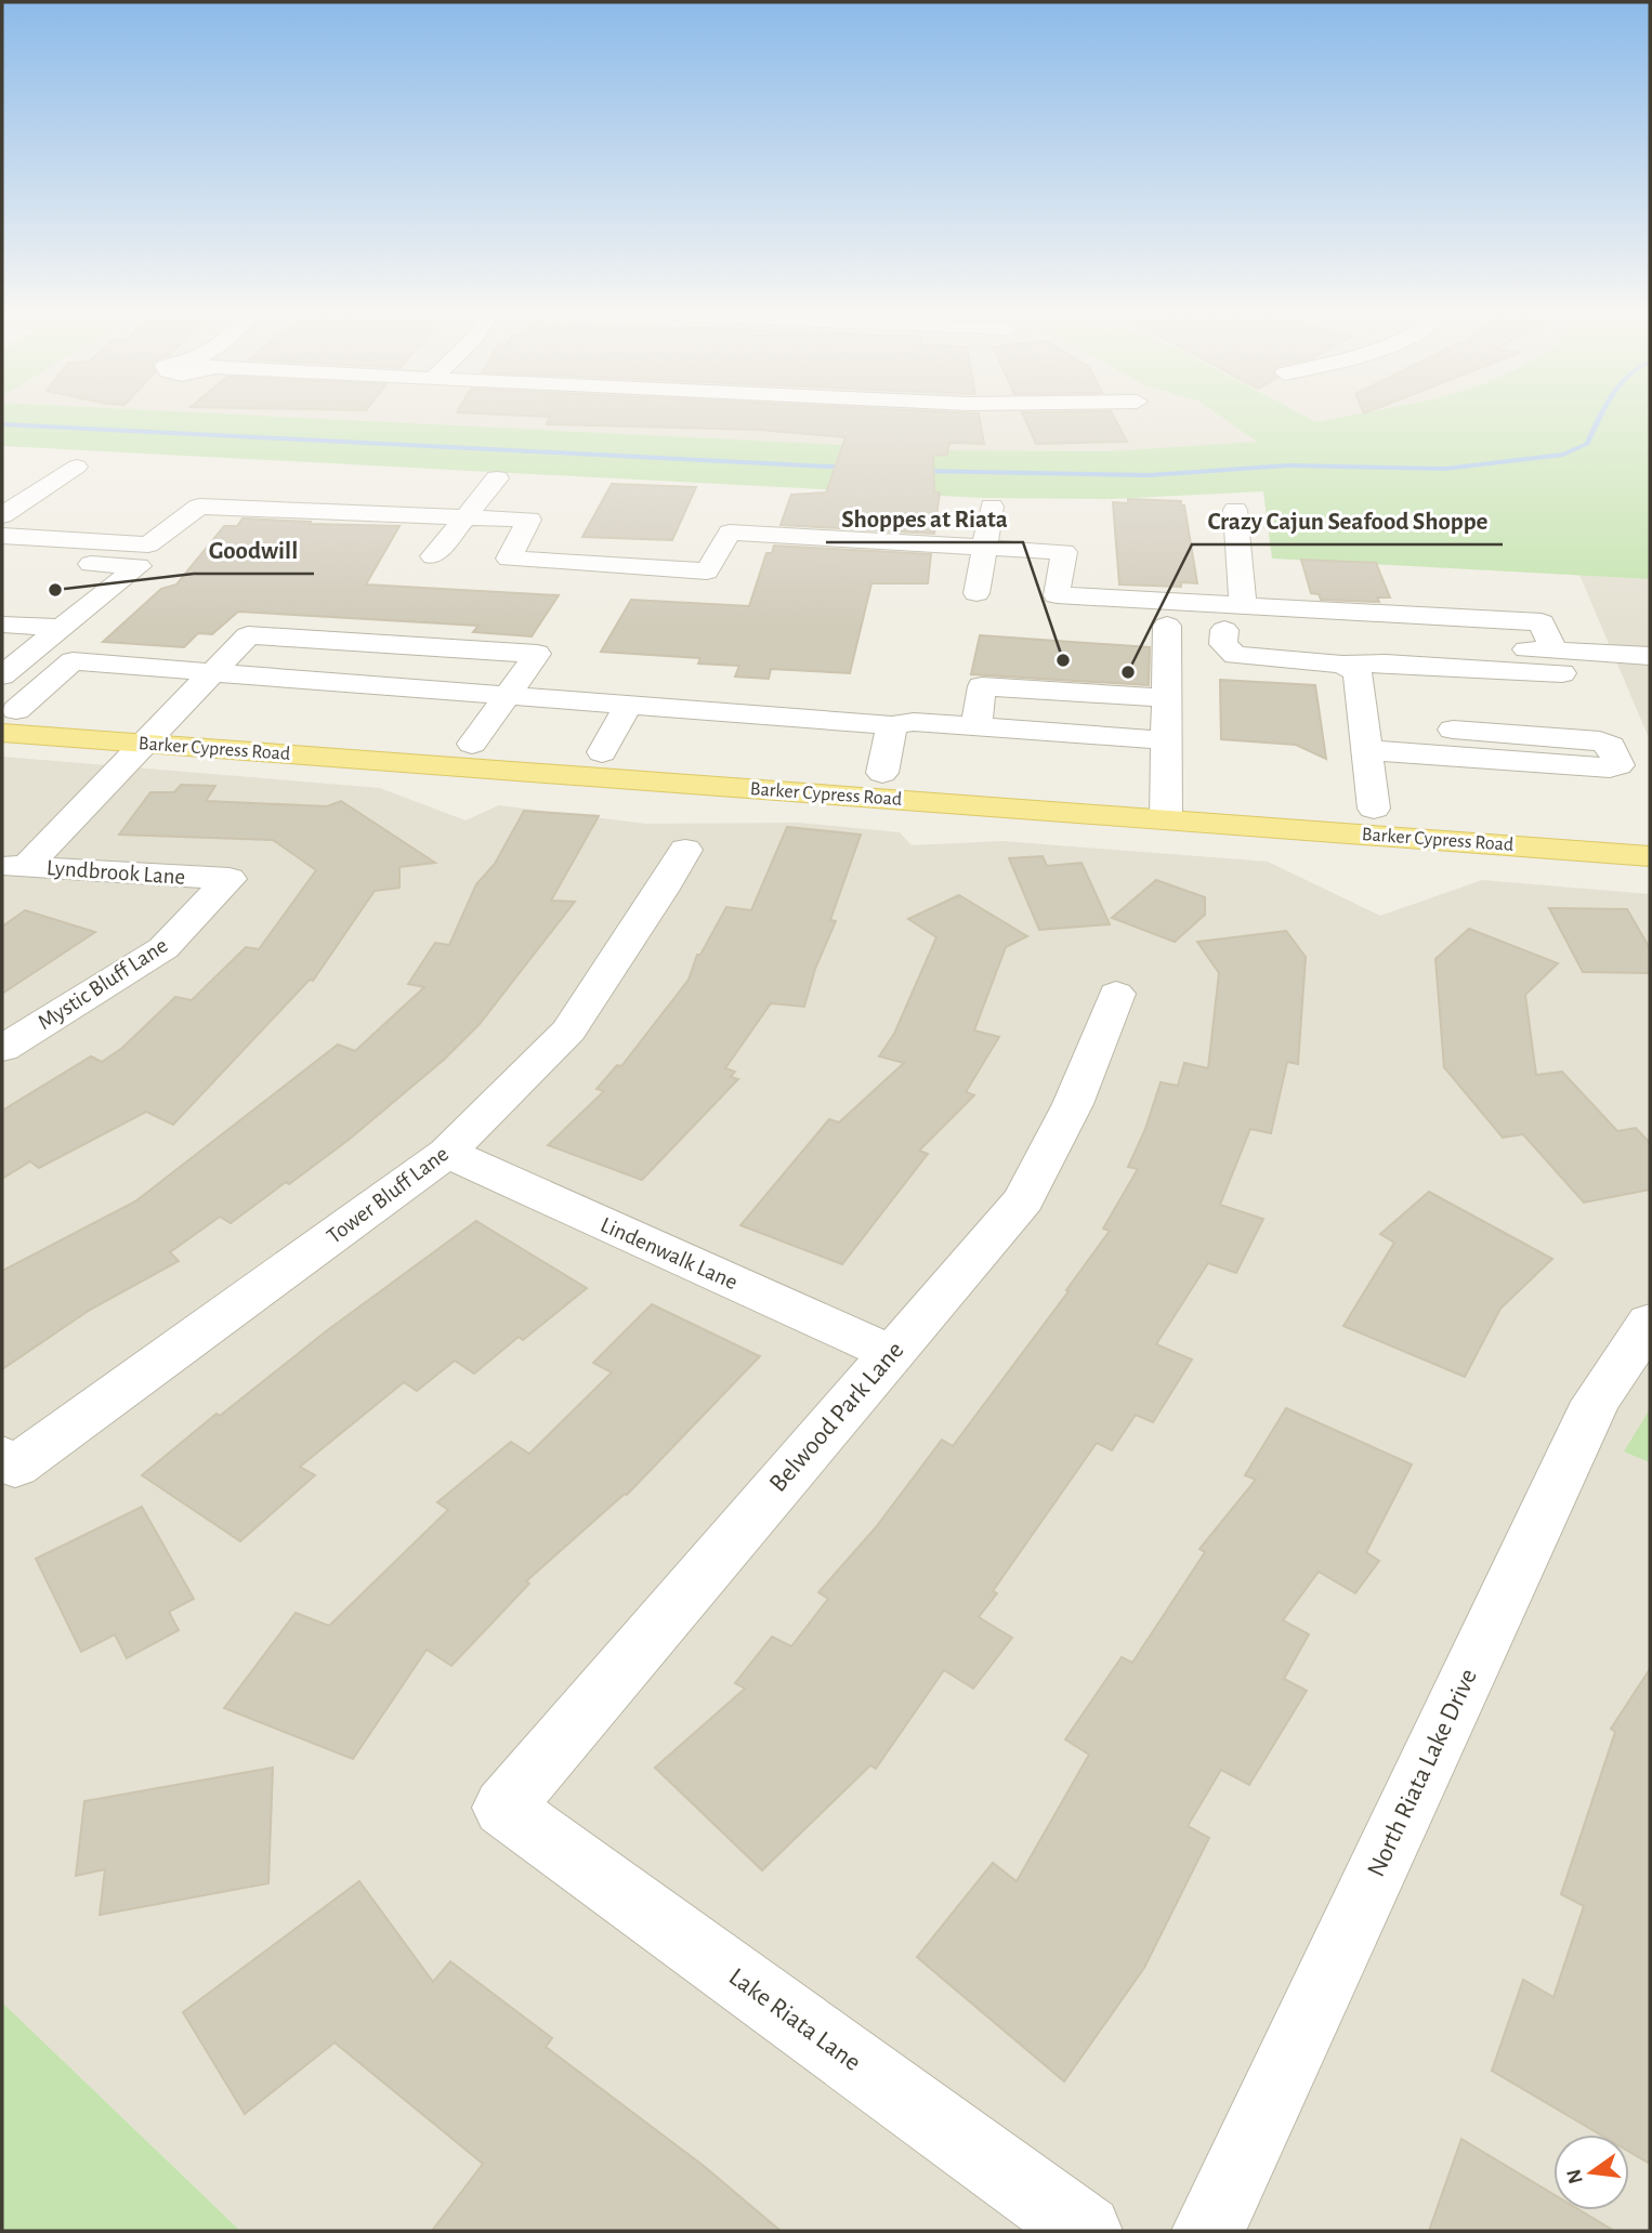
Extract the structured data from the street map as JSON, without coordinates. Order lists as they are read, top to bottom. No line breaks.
{"streets":{"main road":["Barker Cypress Road"],"street":["Lyndbrook Lane","Mystic Bluff Lane","Tower Bluff Lane","Lindenwalk Lane","Belwood Park Lane","North Riata Lake Drive","Lake Riata Lane"]},"crossings":[["Lyndbrook Lane","Mystic Bluff Lane"],["Tower Bluff Lane","Lindenwalk Lane"],["Lindenwalk Lane","Belwood Park Lane"],["Belwood Park Lane","Lake Riata Lane"]],"places":["Goodwill","Shoppes at Riata","Crazy Cajun Seafood Shoppe"],"north":"left"}
